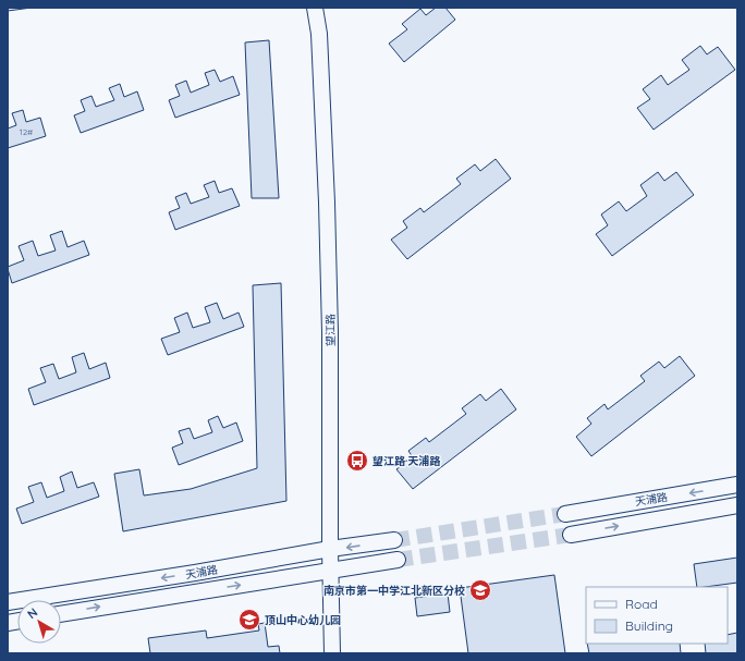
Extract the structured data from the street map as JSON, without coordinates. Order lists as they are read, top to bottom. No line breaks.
{"streets":{"street":["望江路","天浦路"]},"crossings":[["望江路","天浦路"]],"places":{"bus stop":["望江路·天浦路"],"school or university":["南京市第一中学江北新区分校","顶山中心幼儿园"]},"house_numbers":["12#"],"legend":["Road","Building"],"north":"top left"}
